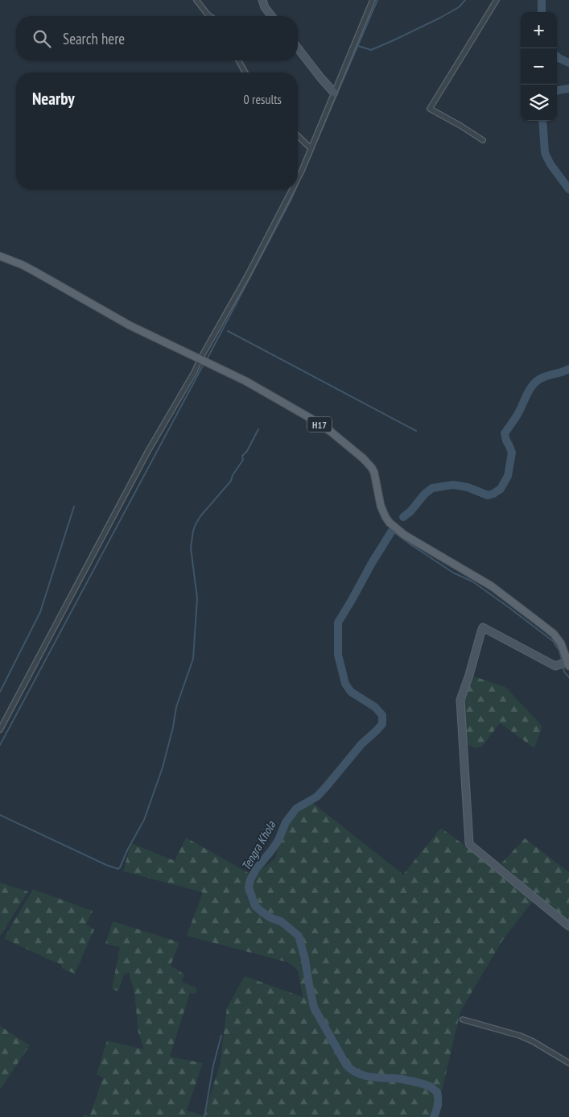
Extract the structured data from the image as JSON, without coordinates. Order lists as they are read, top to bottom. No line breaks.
{"streets":{"main road":["H17"]},"water":["Tengra Khola"],"page":{"map_buttons":["+","−"],"search":"Search here","heading":["Nearby","0 results"]}}
